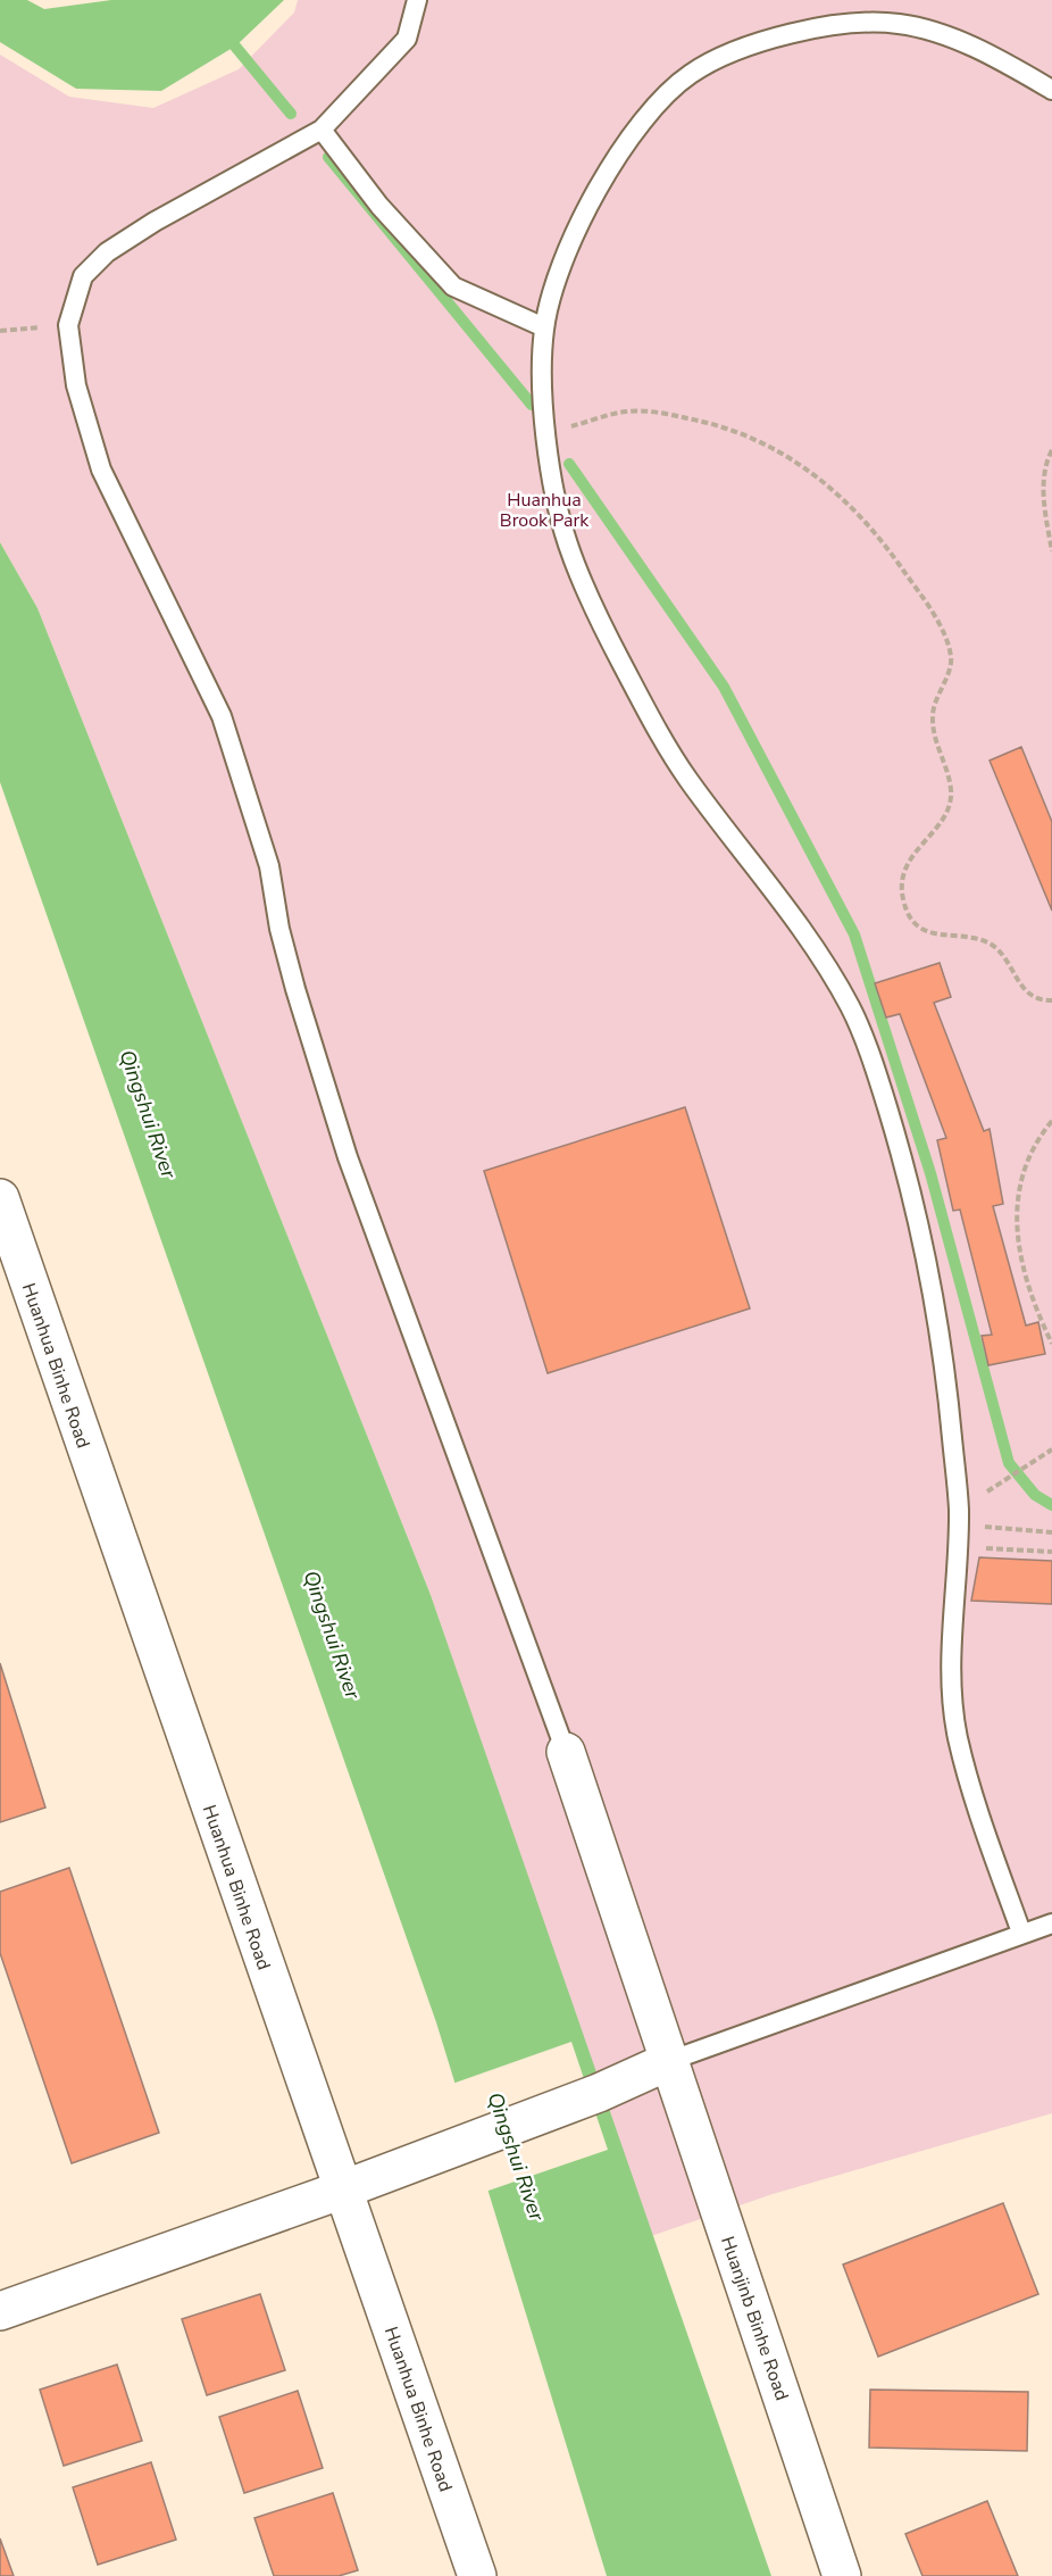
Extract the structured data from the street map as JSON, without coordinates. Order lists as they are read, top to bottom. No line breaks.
{"streets":{"street":["Huanhua Binhe Road","Huanjinb Binhe Road"]},"water":["Qingshui River"],"parks":["Huanhua Brook Park"]}
